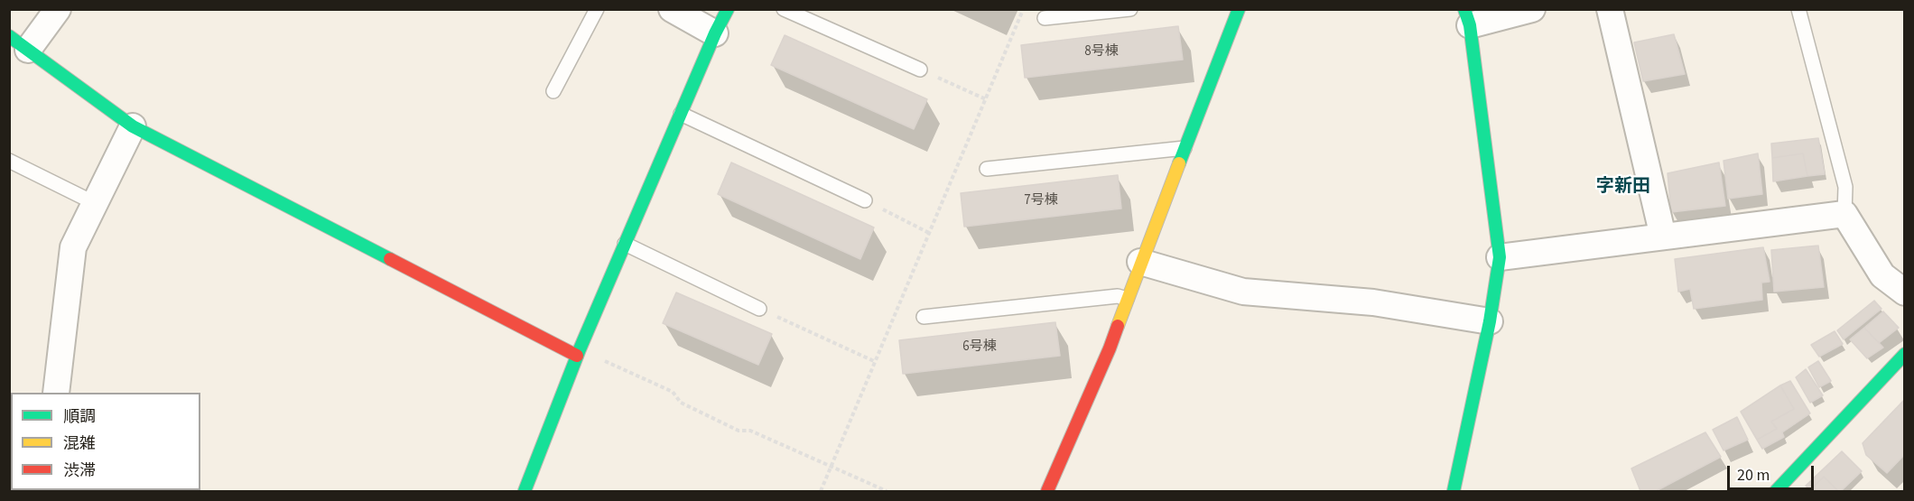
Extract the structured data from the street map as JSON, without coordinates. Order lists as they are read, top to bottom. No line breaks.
{"districts":["字新田"],"house_numbers":["8号棟","7号棟","6号棟"],"legend":["順調","混雑","渋滞"],"scale_bar":"20 m"}
